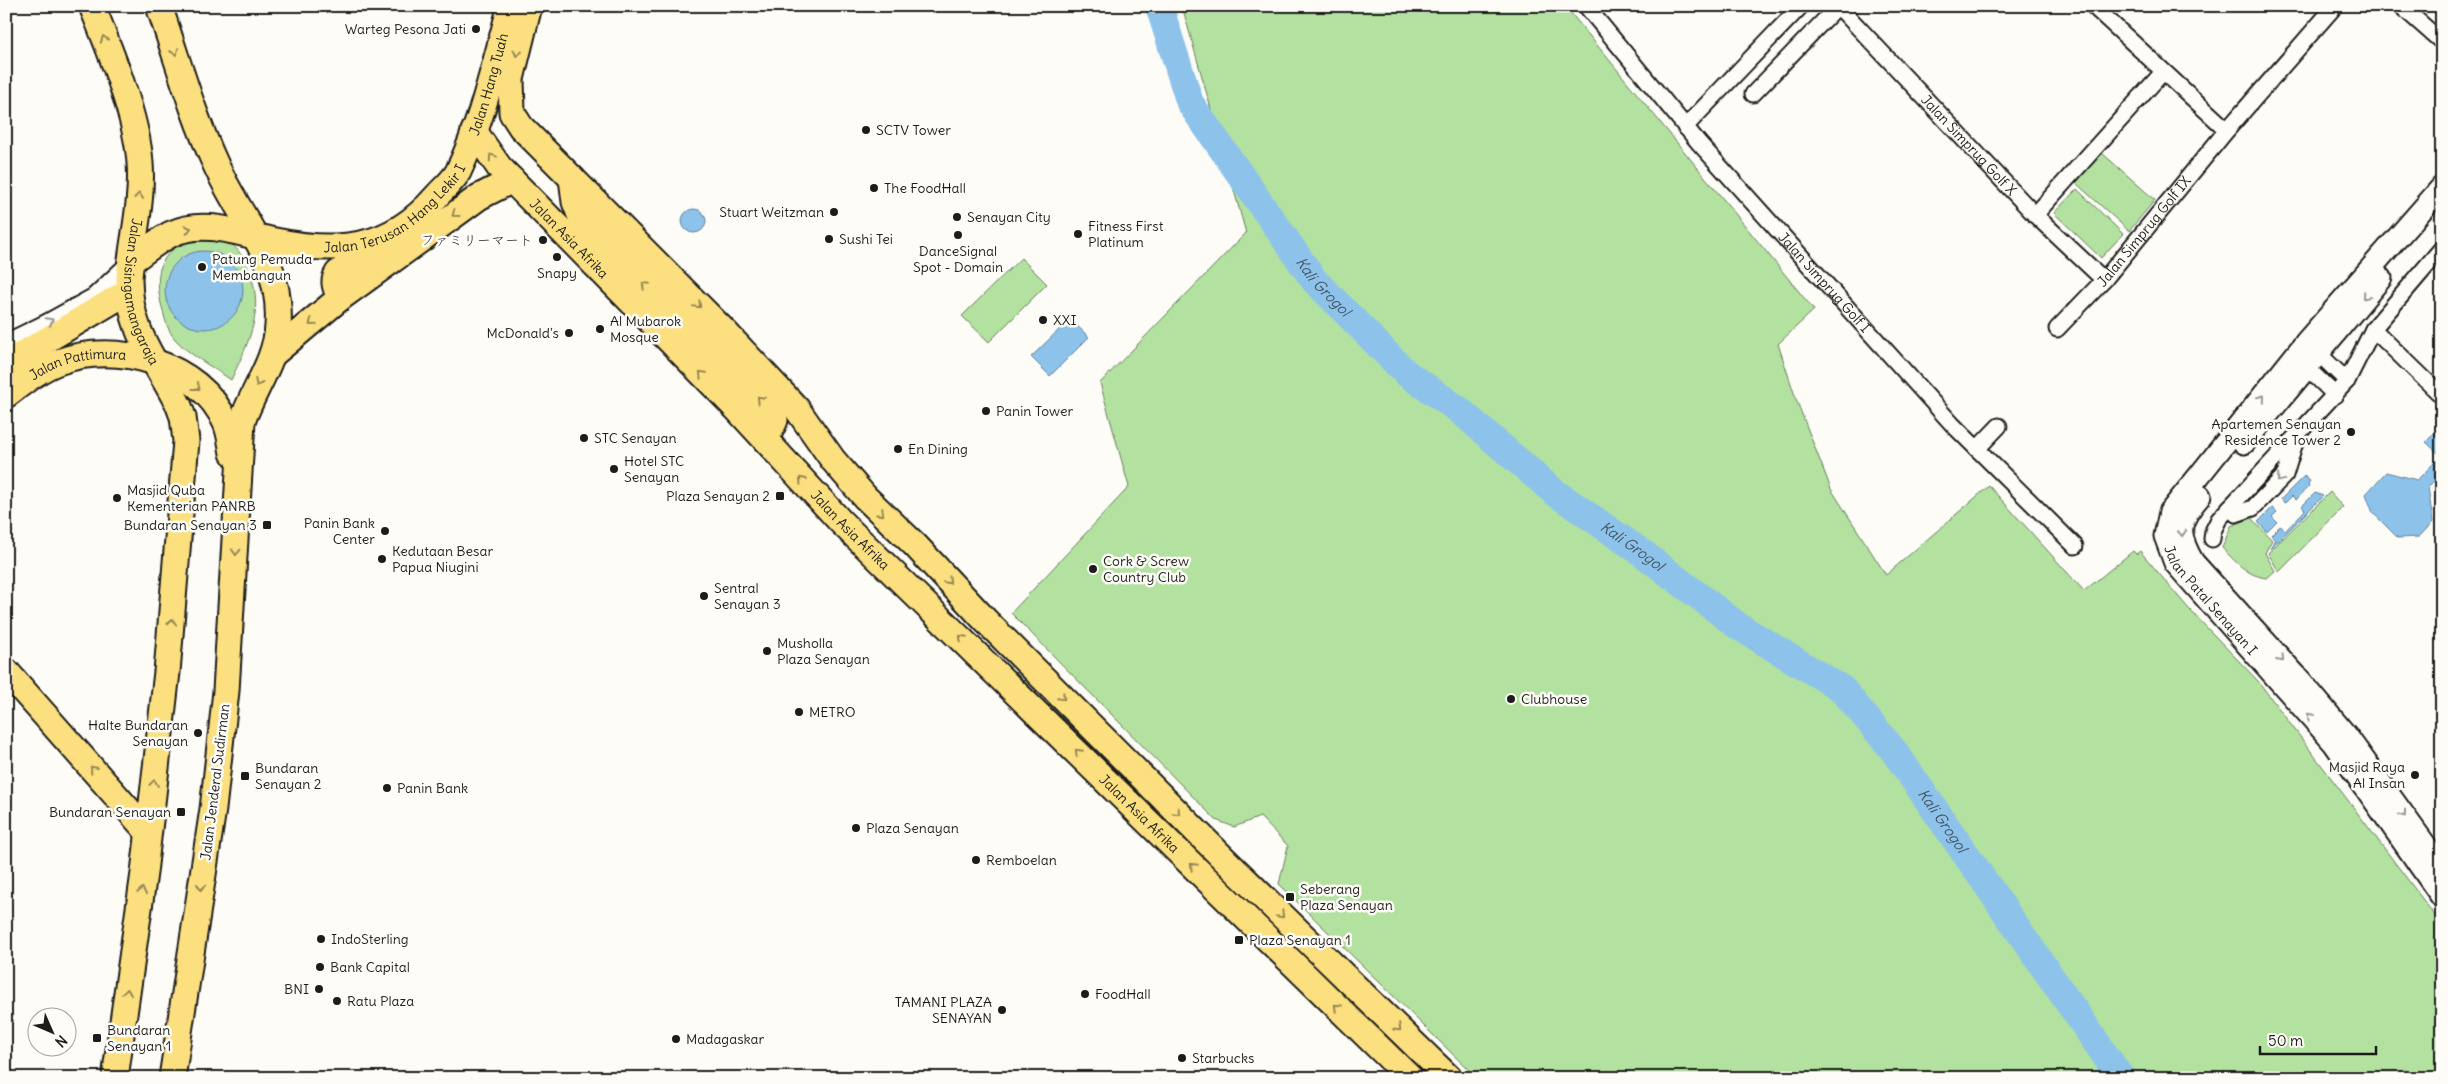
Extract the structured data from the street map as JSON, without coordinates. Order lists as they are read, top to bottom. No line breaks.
{"streets":{"main road":["Jalan Hang Tuah","Jalan Terusan Hang Lekir I","Jalan Asia Afrika","Jalan Sisingamangaraja","Jalan Pattimura","Jalan Patal Senayan I","Jalan Jenderal Sudirman"],"street":["Jalan Simprug Golf X","Jalan Simprug Golf IX","Jalan Simprug Golf I"]},"crossings":[["Jalan Hang Tuah","Jalan Terusan Hang Lekir I"],["Jalan Hang Tuah","Jalan Asia Afrika"],["Jalan Simprug Golf X","Jalan Simprug Golf IX"],["Jalan Sisingamangaraja","Jalan Pattimura"],["Jalan Sisingamangaraja","Jalan Jenderal Sudirman"]],"water":["Kali Grogol"],"places":{"other":["Warteg Pesona Jati","SCTV Tower","The FoodHall","Stuart Weitzman","Senayan City","Fitness First Platinum","DanceSignal Spot - Domain","Sushi Tei","ファミリーマート","Snapy","Patung Pemuda Membangun","XXI","Al Mubarok Mosque","McDonald's","Panin Tower","Apartemen Senayan Residence Tower 2","STC Senayan","En Dining","Hotel STC Senayan","Masjid Quba Kementerian PANRB","Panin Bank Center","Kedutaan Besar Papua Niugini","Cork & Screw Country Club","Sentral Senayan 3","Musholla Plaza Senayan","Clubhouse","METRO","Halte Bundaran Senayan","Masjid Raya Al Insan","Panin Bank","Plaza Senayan","Remboelan","IndoSterling","Bank Capital","BNI","FoodHall","Ratu Plaza","TAMANI PLAZA SENAYAN","Madagaskar","Starbucks"],"transit":["Plaza Senayan 2","Bundaran Senayan 3","Bundaran Senayan 2","Bundaran Senayan","Seberang Plaza Senayan","Plaza Senayan 1","Bundaran Senayan 1"]},"scale_bar":"50 m","north":"bottom right"}
